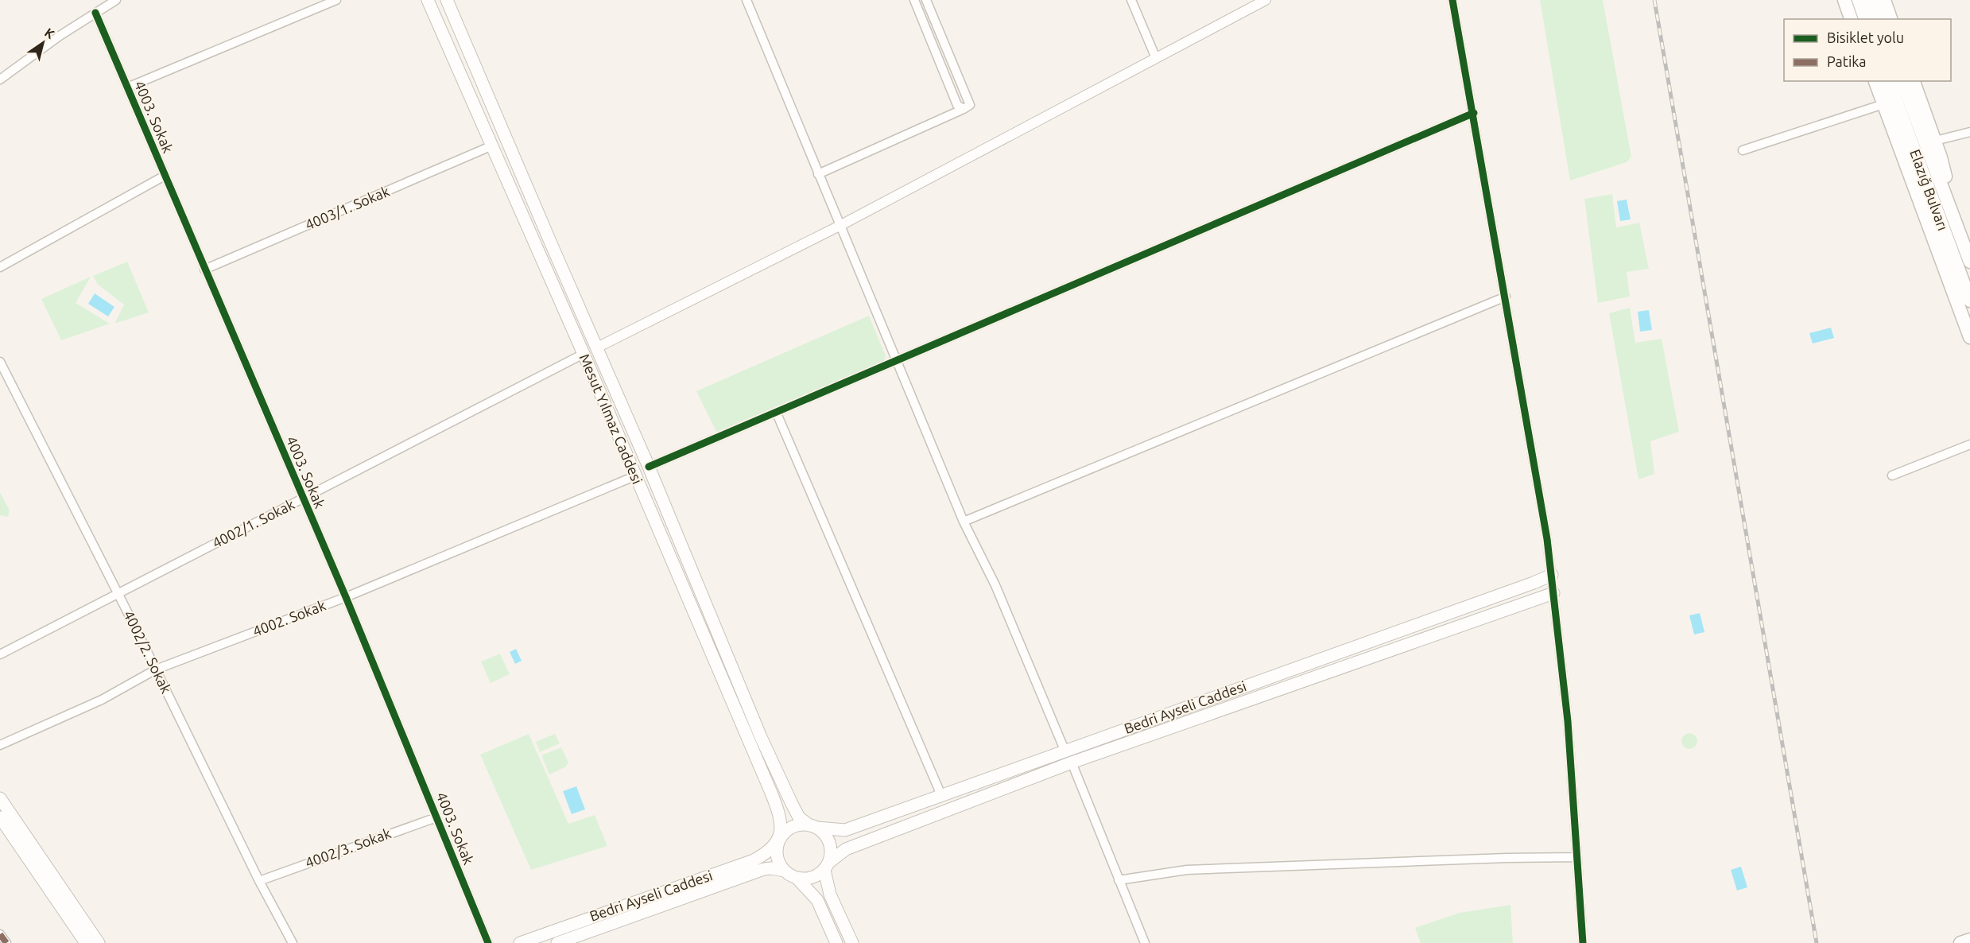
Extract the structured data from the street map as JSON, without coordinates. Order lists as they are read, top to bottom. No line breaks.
{"streets":{"main road":["Elazığ Bulvarı","Mesut Yılmaz Caddesi","Bedri Ayseli Caddesi"],"street":["4003. Sokak","4003/1. Sokak","4002/1. Sokak","4002. Sokak","4002/2. Sokak","4002/3. Sokak"]},"crossings":[["4003. Sokak","4003/1. Sokak"],["4003. Sokak","4002/1. Sokak"],["4003. Sokak","4002. Sokak"],["4003. Sokak","4002/3. Sokak"],["4003/1. Sokak","Mesut Yılmaz Caddesi"],["Mesut Yılmaz Caddesi","4002/1. Sokak"],["Mesut Yılmaz Caddesi","4002. Sokak"],["Mesut Yılmaz Caddesi","Bedri Ayseli Caddesi"],["4002/1. Sokak","4002/2. Sokak"],["4002. Sokak","4002/2. Sokak"],["4002/2. Sokak","4002/3. Sokak"]],"legend":["Bisiklet yolu","Patika"],"north":"top right"}
